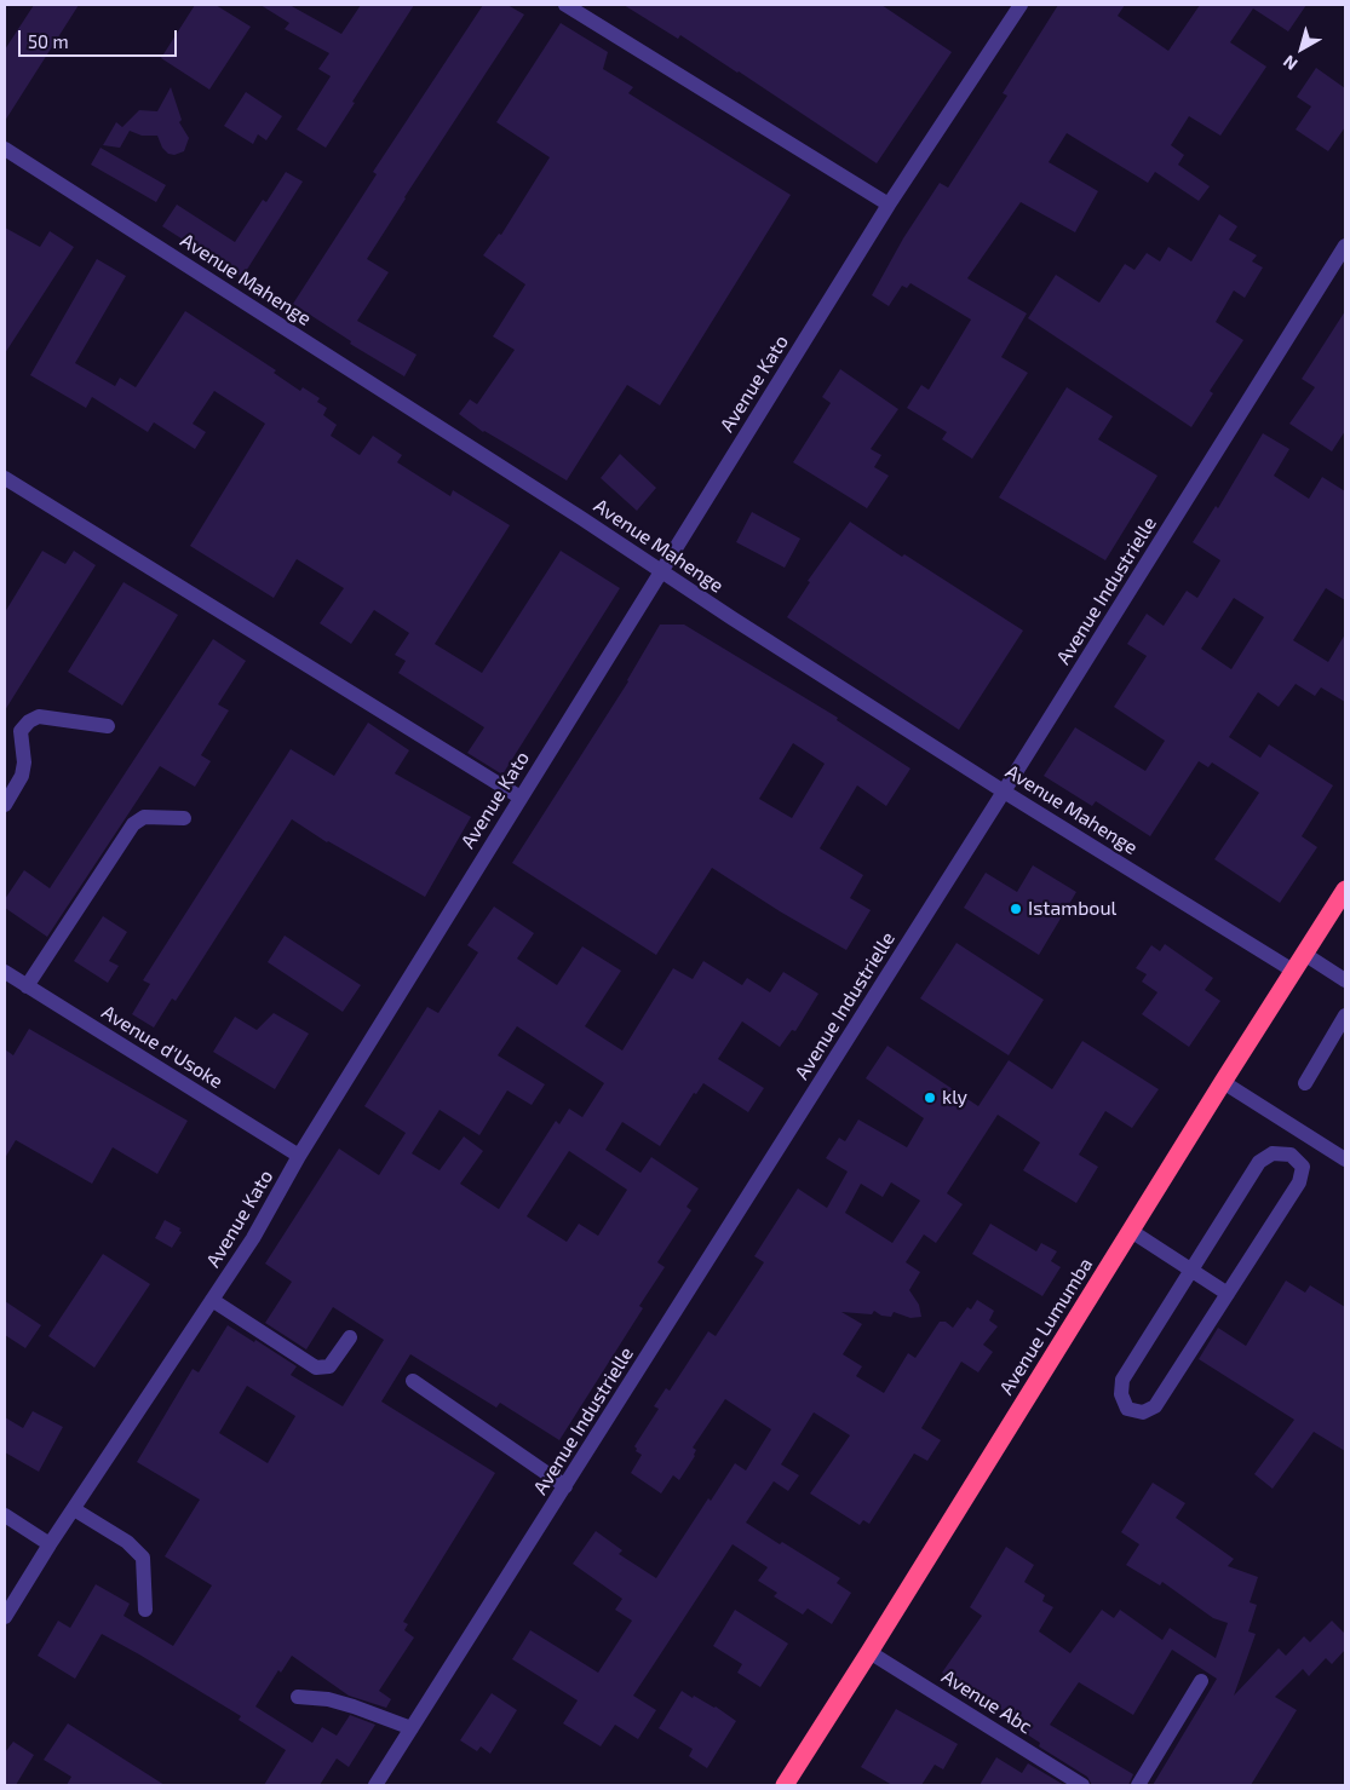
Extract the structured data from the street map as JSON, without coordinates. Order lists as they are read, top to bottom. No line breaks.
{"streets":{"highway":["Avenue Lumumba"],"street":["Avenue Mahenge","Avenue Kato","Avenue Industrielle","Avenue d'Usoke","Avenue Abc"]},"crossings":[["Avenue Mahenge","Avenue Kato"],["Avenue Mahenge","Avenue Industrielle"],["Avenue Mahenge","Avenue Lumumba"],["Avenue Kato","Avenue d'Usoke"],["Avenue Lumumba","Avenue Abc"]],"places":["Istamboul","kly"],"scale_bar":"50 m","north":"bottom left"}
